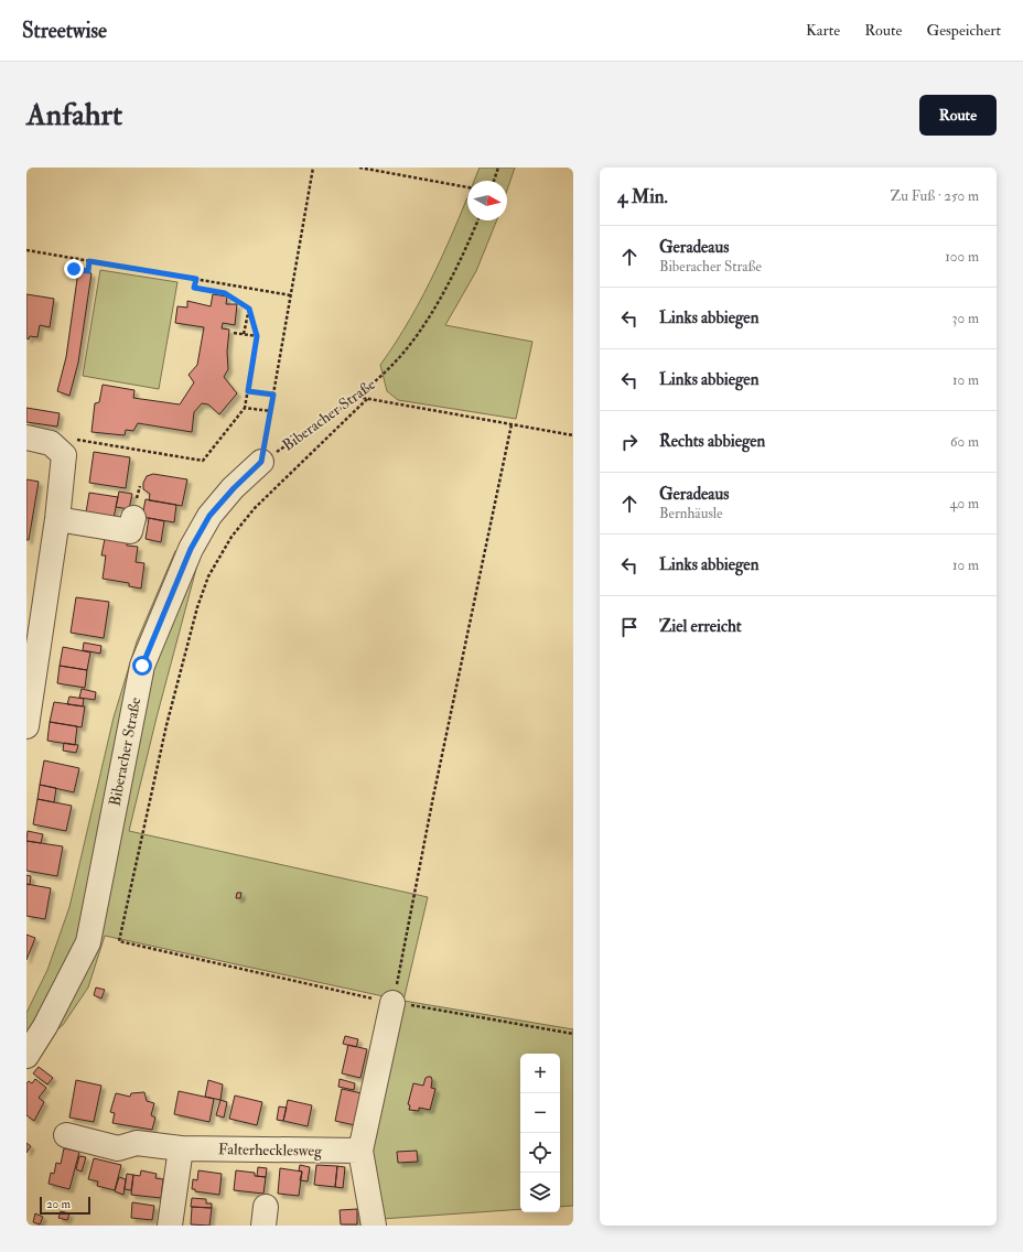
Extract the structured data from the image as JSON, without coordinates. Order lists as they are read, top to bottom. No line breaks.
{"streets":{"street":["Biberacher Straße","Falterhecklesweg"]},"scale_bar":"20 m","north":"right","page":{"header":"Streetwise","nav":["Karte","Route","Gespeichert"],"buttons":"Route","title":"Anfahrt","heading":["4 Min.","Zu Fuß · 250 m"],"list":[["Geradeaus","Biberacher Straße","100 m"],["Links abbiegen","30 m"],["Links abbiegen","10 m"],["Rechts abbiegen","60 m"],["Geradeaus","Bernhäusle","40 m"],["Links abbiegen","10 m"],"Ziel erreicht"],"map_buttons":["+","−"],"scale":"20 m"}}
